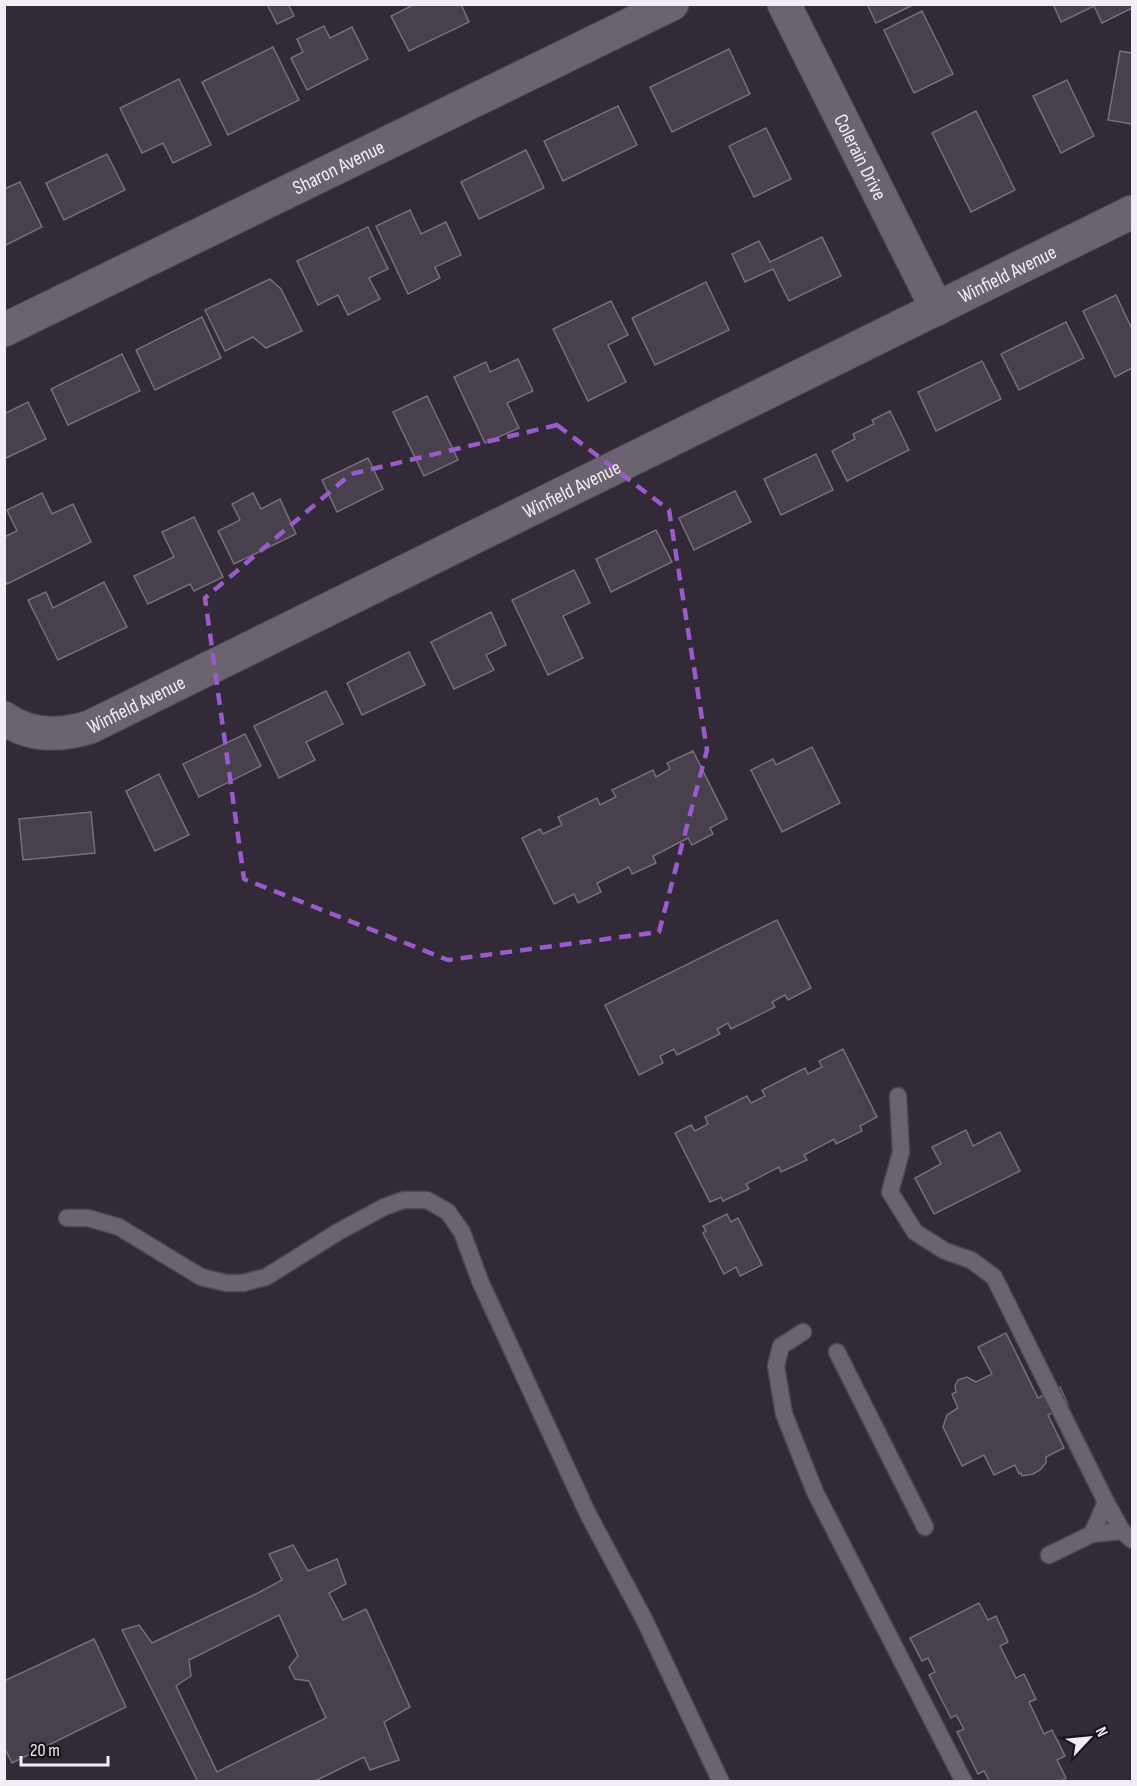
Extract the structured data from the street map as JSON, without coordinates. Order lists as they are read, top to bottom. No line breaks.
{"streets":{"street":["Colerain Drive","Sharon Avenue","Winfield Avenue"]},"crossings":[["Colerain Drive","Winfield Avenue"]],"scale_bar":"20 m","north":"top right"}
